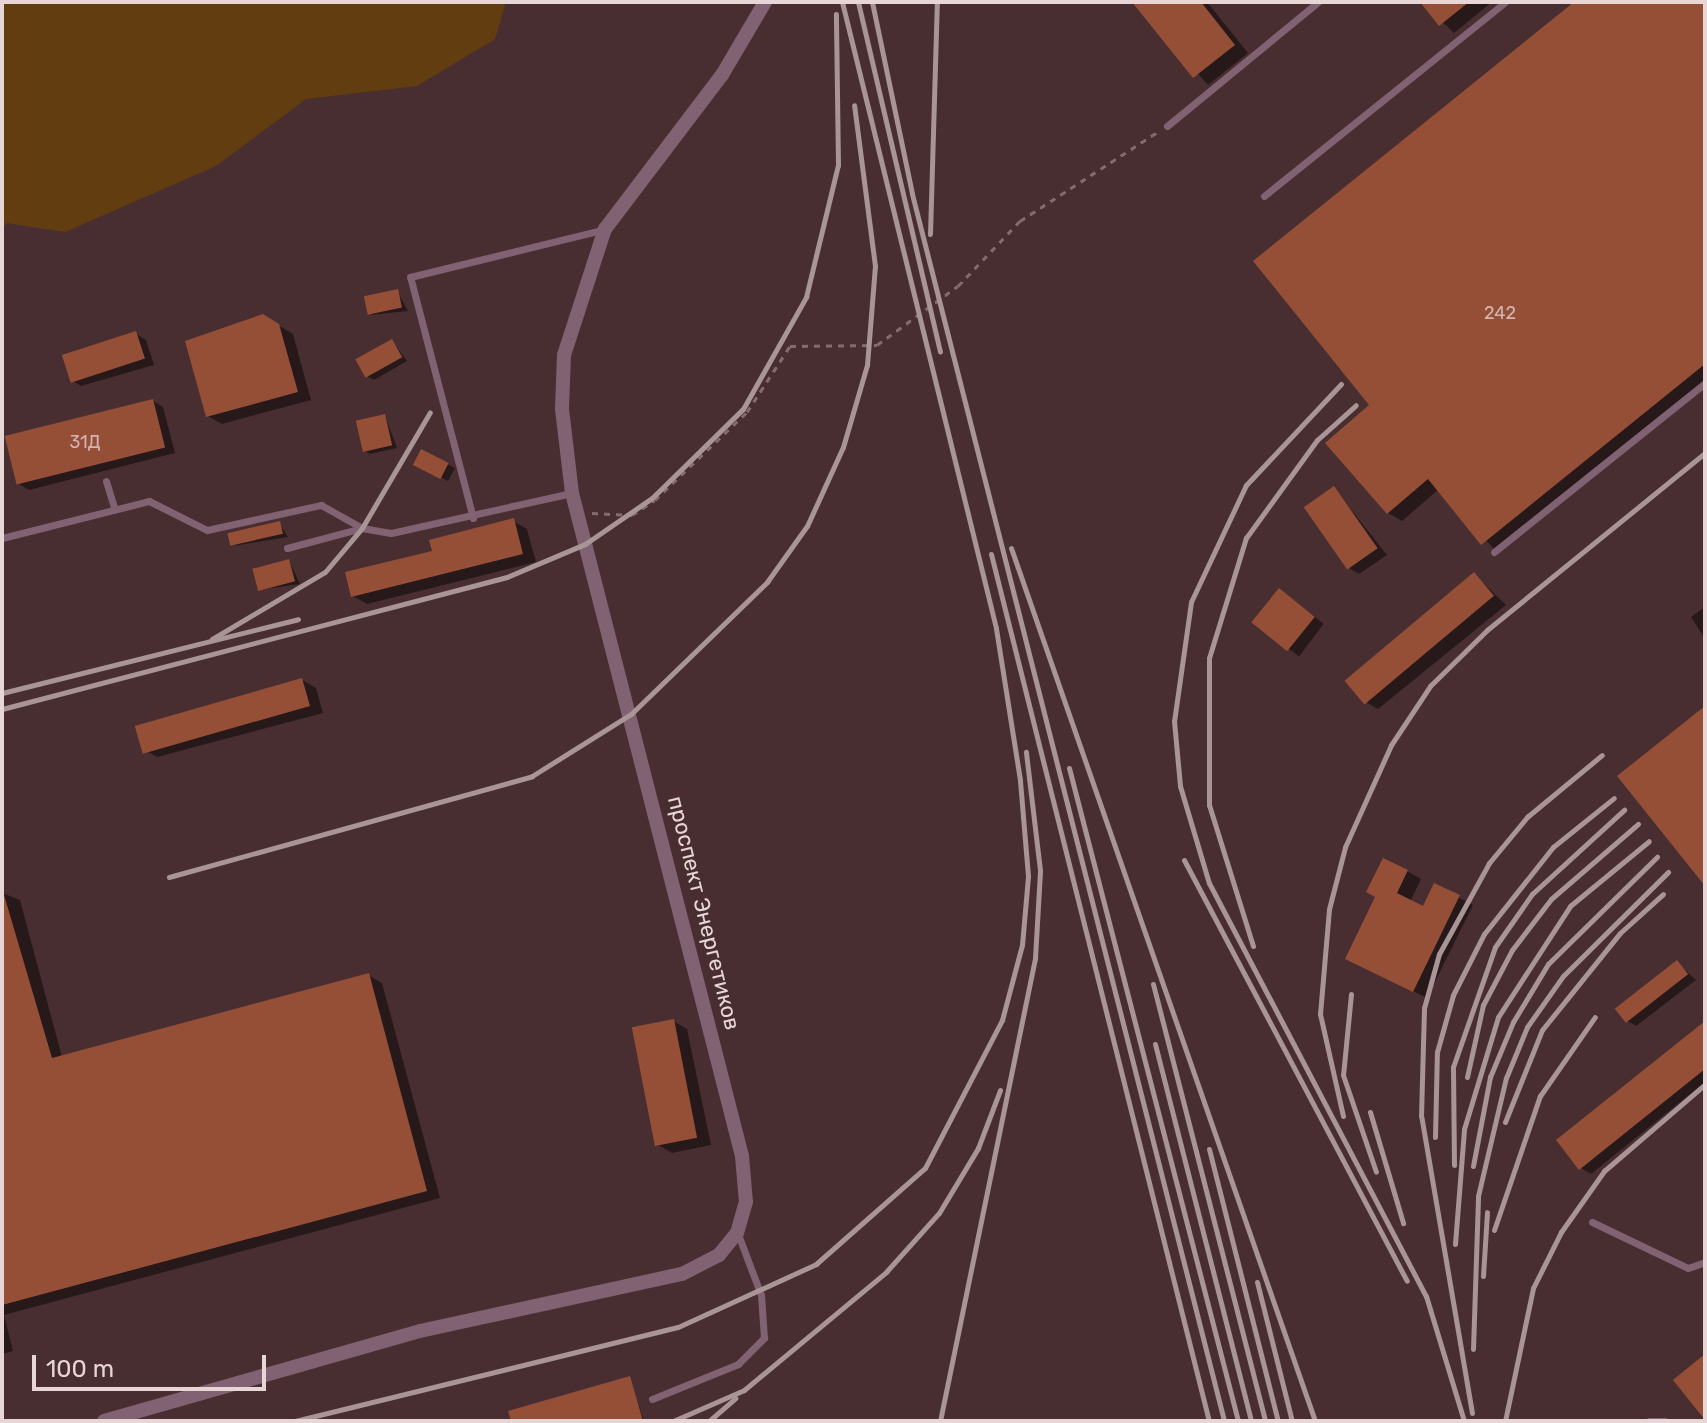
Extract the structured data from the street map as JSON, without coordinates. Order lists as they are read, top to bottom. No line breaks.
{"streets":{"street":["проспект Энергетиков"]},"house_numbers":["242","31Д"],"scale_bar":"100 m"}
